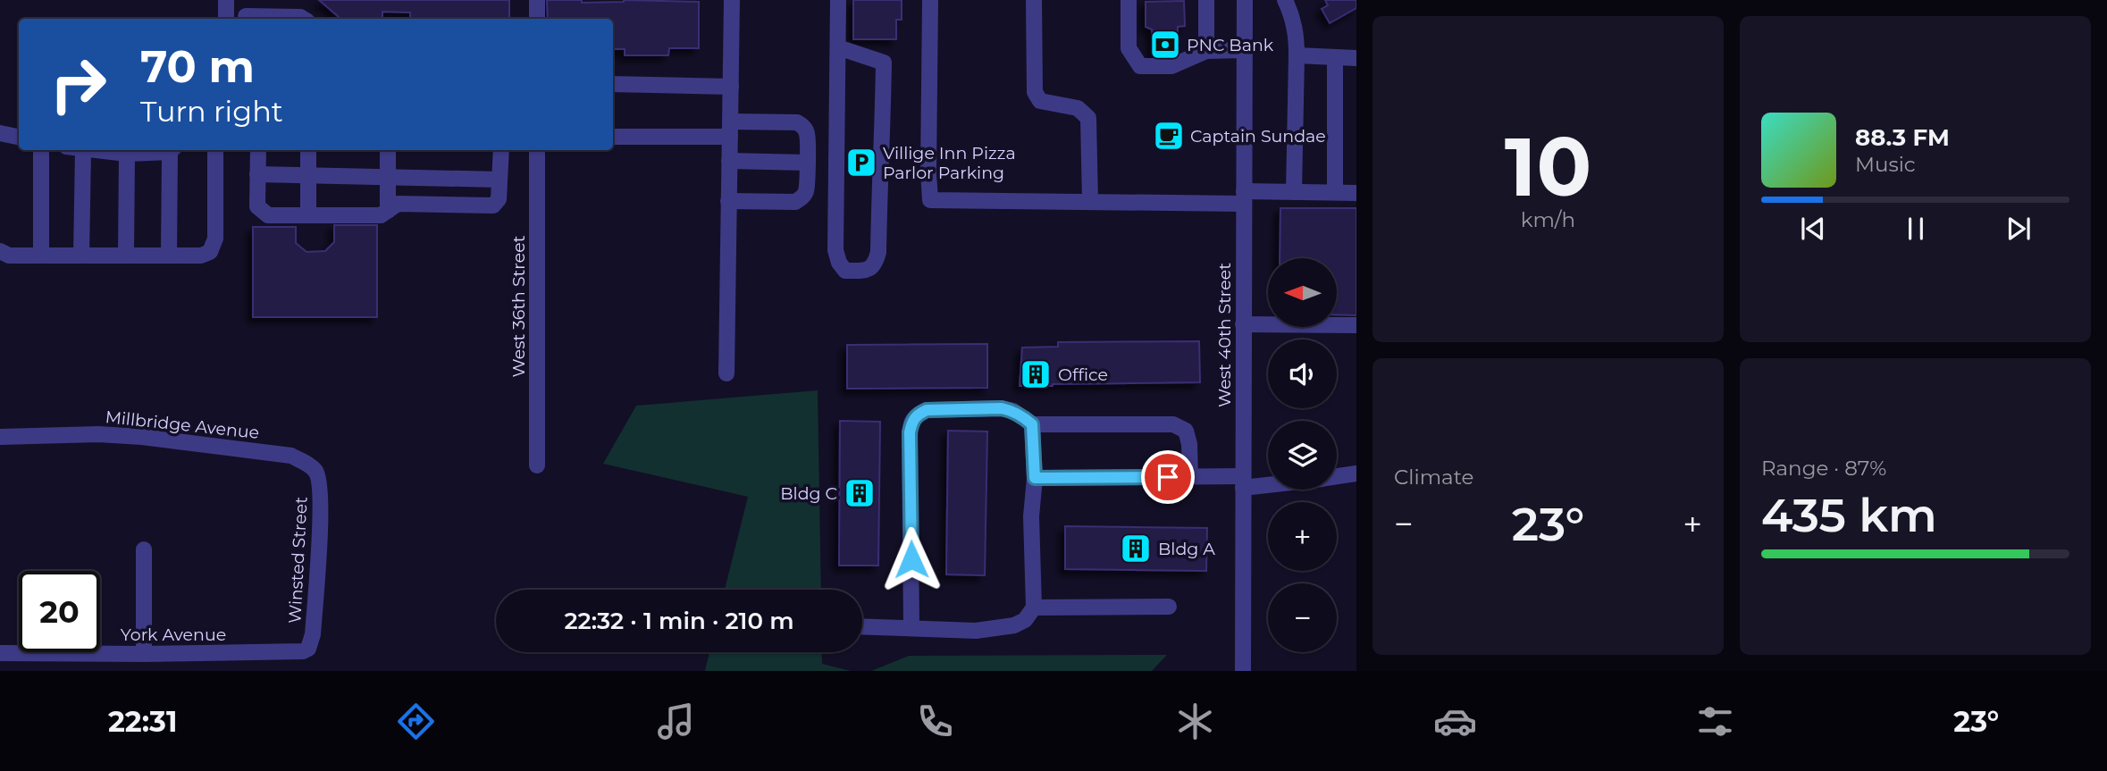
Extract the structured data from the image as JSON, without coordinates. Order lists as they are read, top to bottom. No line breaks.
{"streets":{"street":["West 36th Street","West 40th Street","Millbridge Avenue","Winsted Street","York Avenue"]},"crossings":[["Millbridge Avenue","Winsted Street"],["Winsted Street","York Avenue"]],"places":{"bank":["PNC Bank"],"cafe":["Captain Sundae"],"parking":["Villige Inn Pizza Parlor Parking"],"building":["Office","Bldg C","Bldg A"]},"north":"left","page":{"tile":[["10","km/h"],"Climate",["Range · 87%","435 km"]],"turn":["70 m","Turn right"],"song":["88.3 FM","Music"],"map_buttons":["+","−"],"heat":["−","23°","+"],"limit":"20","trip":"22:32 · 1 min · 210 m","tabs":["22:31","23°"]}}
